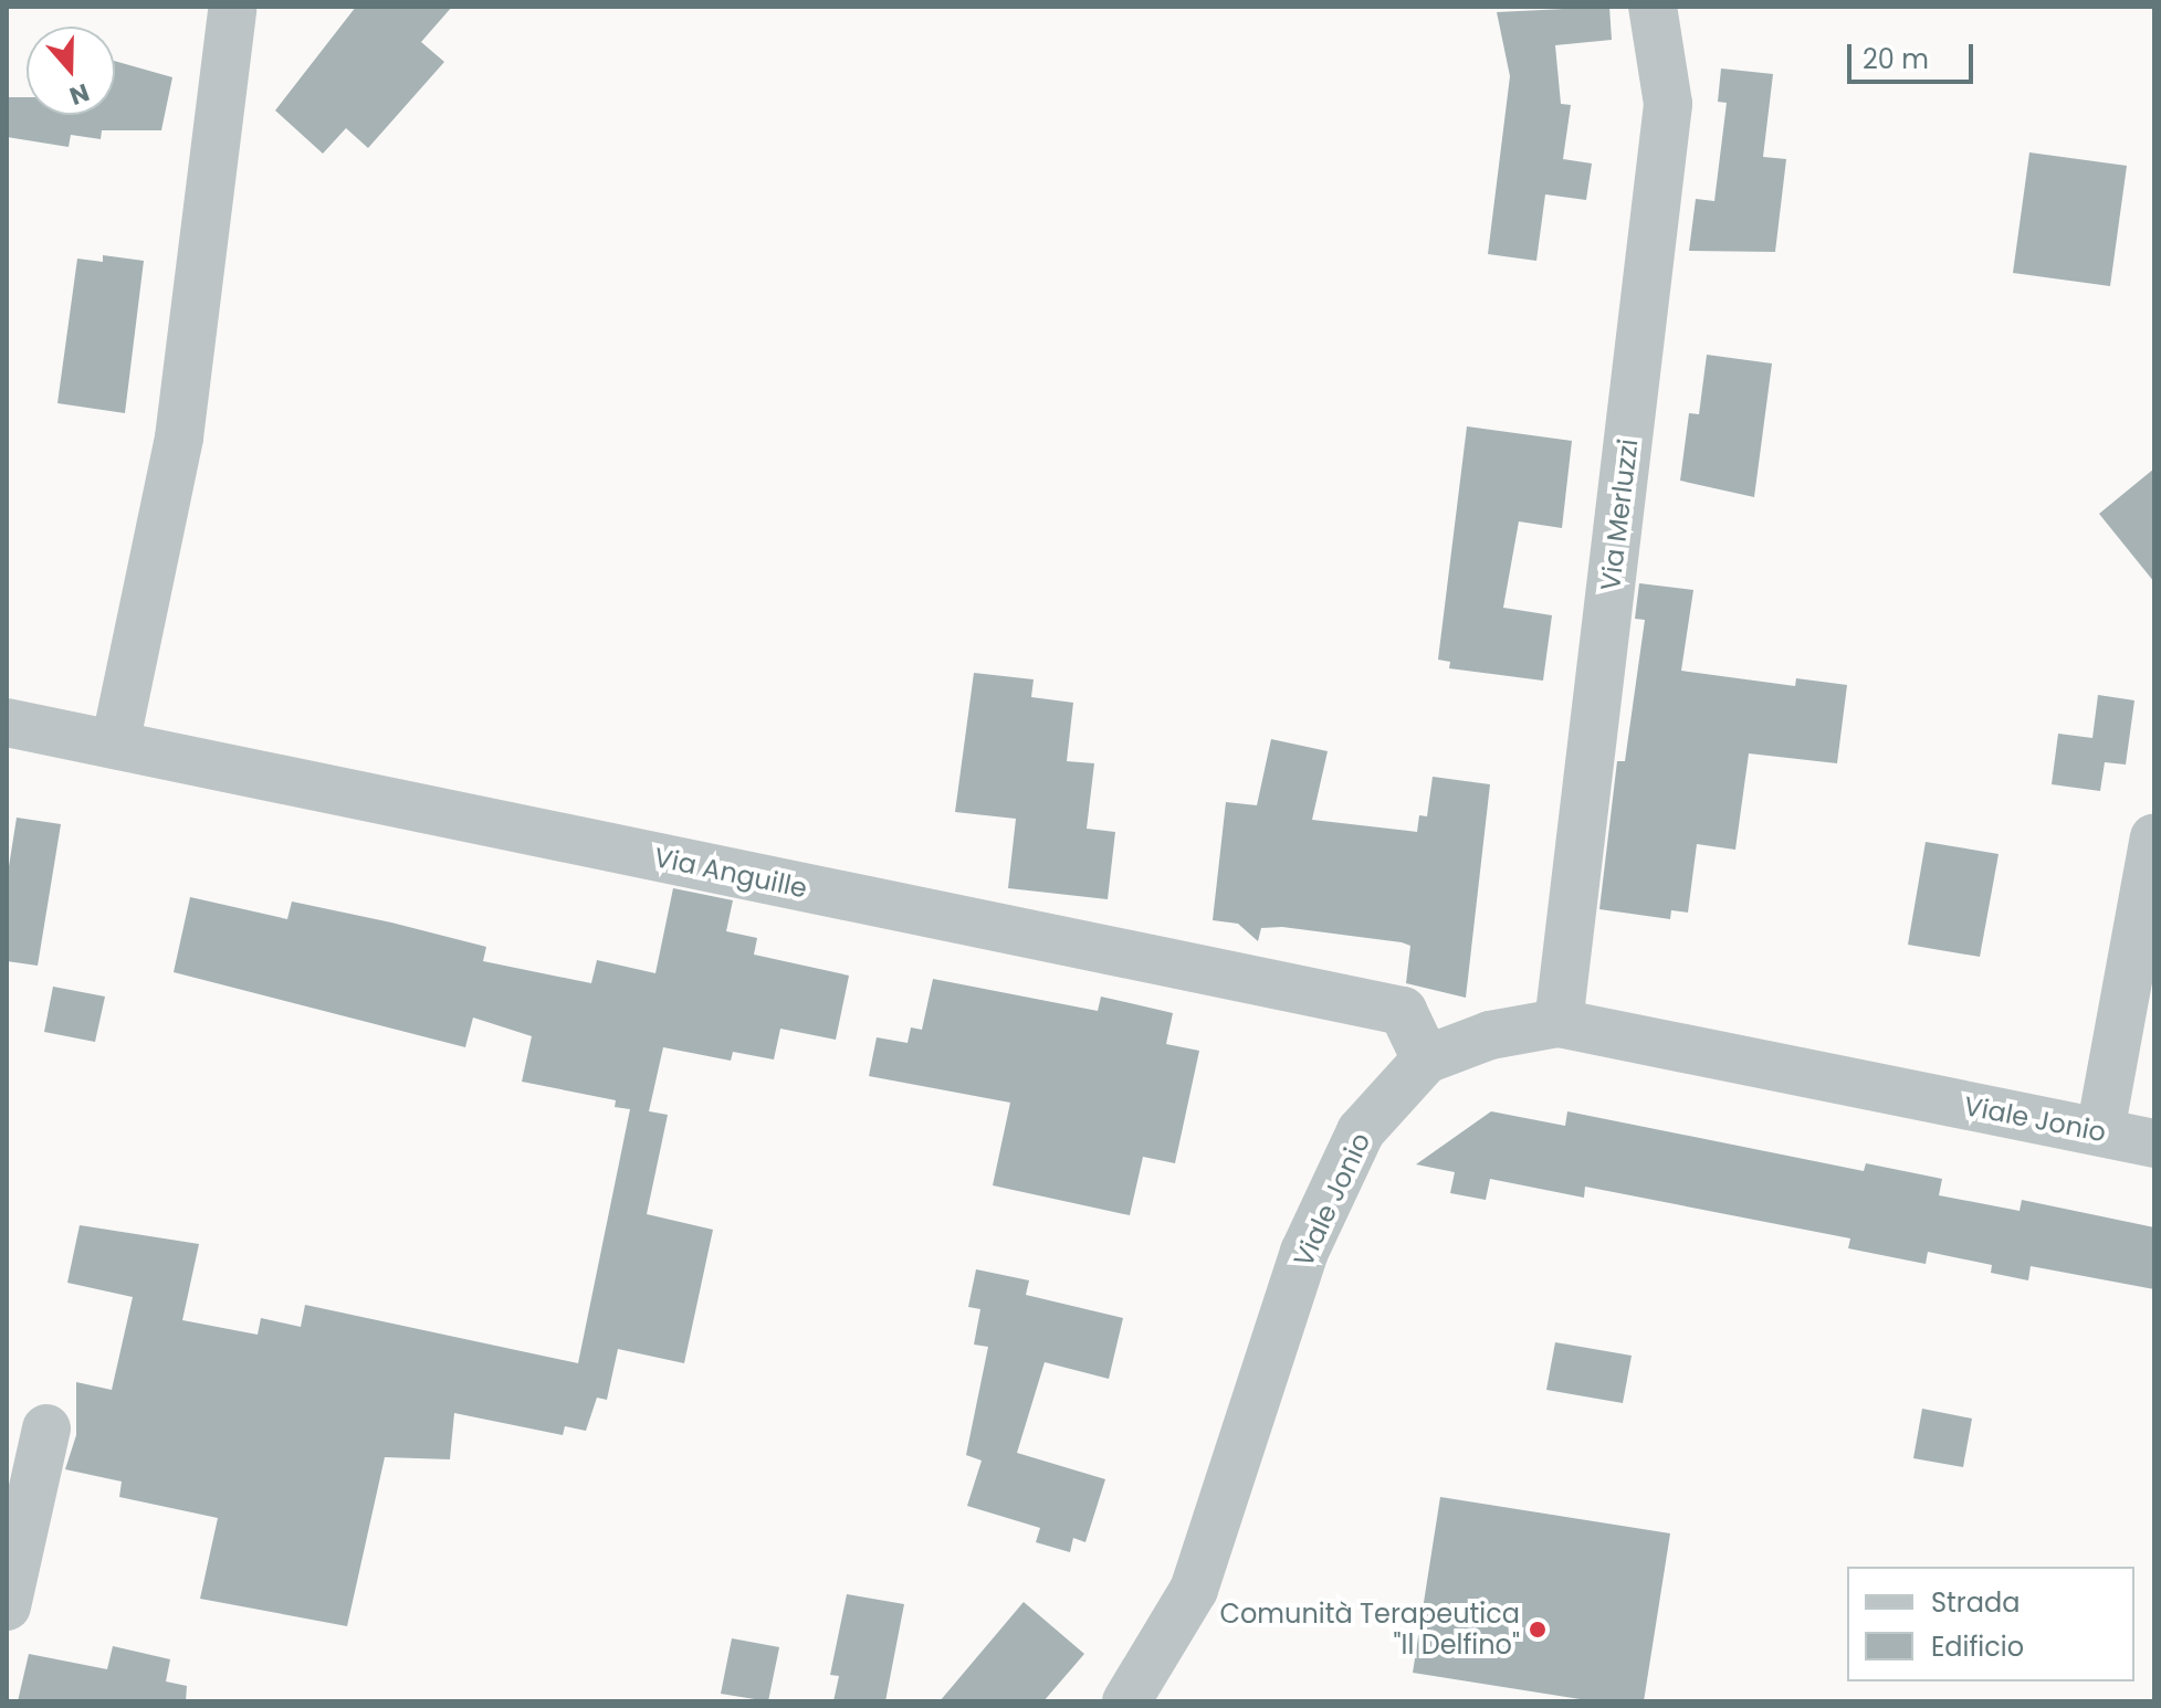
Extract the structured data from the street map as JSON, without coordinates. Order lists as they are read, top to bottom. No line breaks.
{"streets":{"street":["Via Merluzzi","Via Anguille","Viale Jonio"]},"crossings":[["Via Merluzzi","Viale Jonio"],["Via Anguille","Viale Jonio"]],"places":["Comunità Terapeutica \"Il Delfino\""],"legend":["Strada","Edificio"],"scale_bar":"20 m","north":"bottom"}
